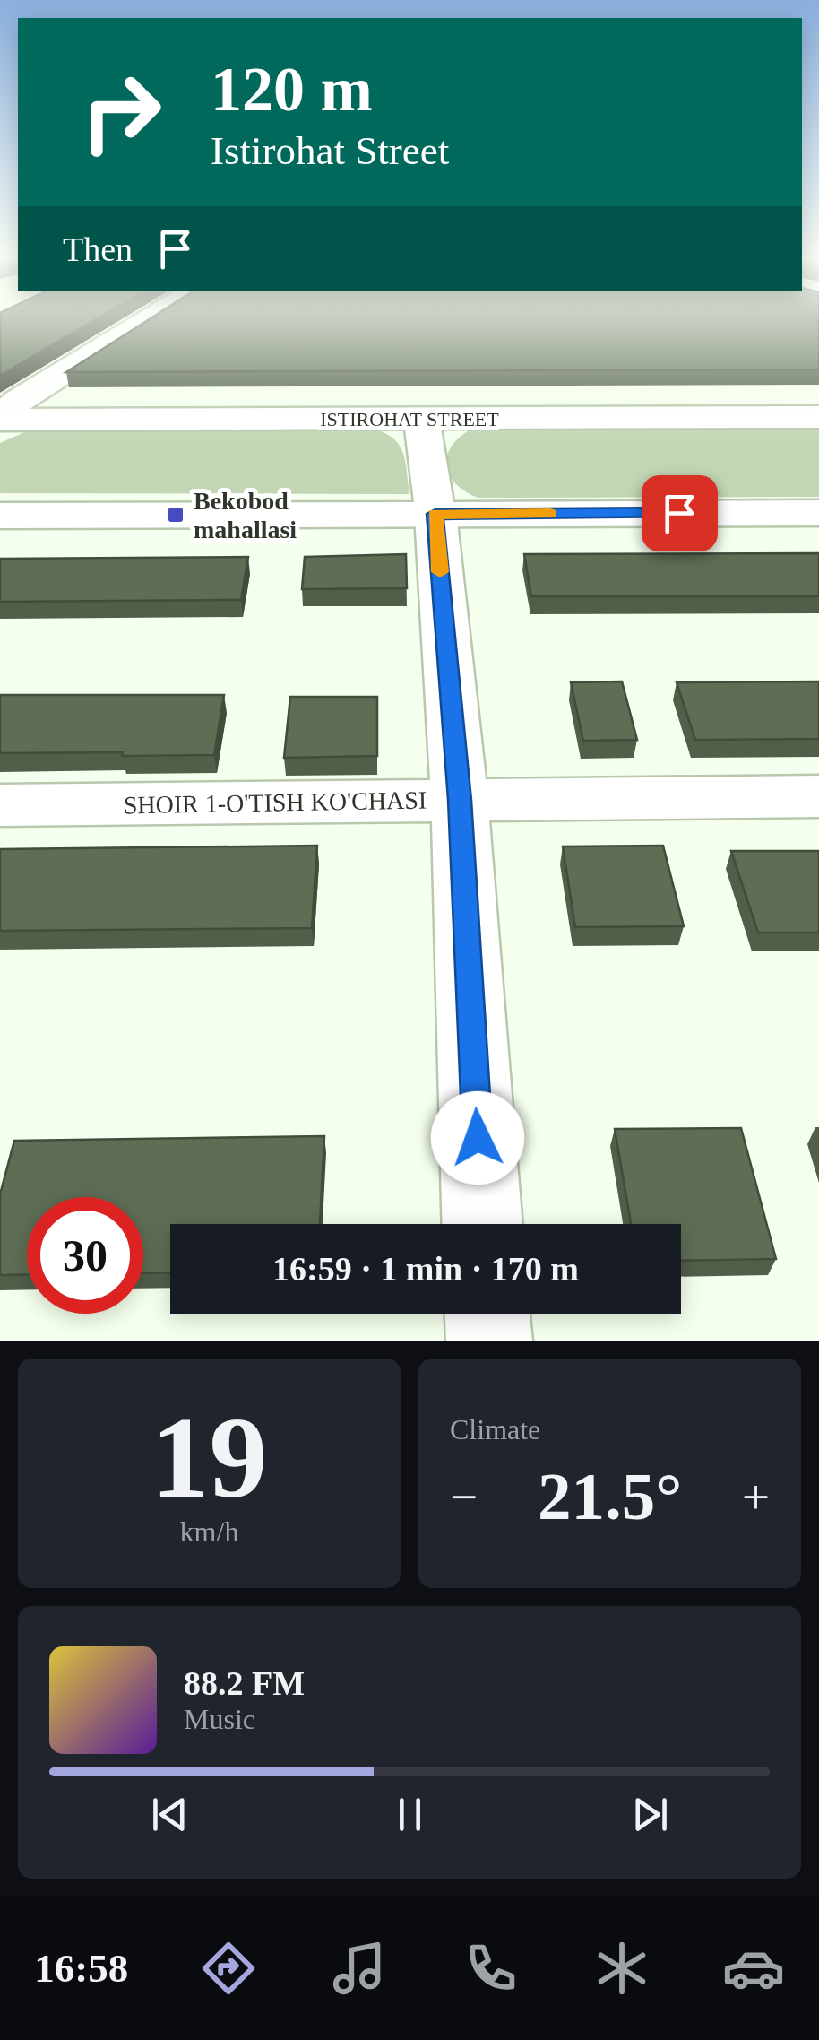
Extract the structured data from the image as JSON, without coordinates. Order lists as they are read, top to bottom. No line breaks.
{"streets":{"main road":["ISTIROHAT STREET","SHOIR 1-O'TISH KO'CHASI"]},"places":{"transit":["Bekobod mahallasi"]},"page":{"turn":["120 m","Istirohat Street"],"then":"Then","limit":"30","trip":"16:59 · 1 min · 170 m","tile":[["19","km/h"],"Climate"],"heat":["−","21.5°","+"],"song":["88.2 FM","Music"],"tabs":"16:58"}}
